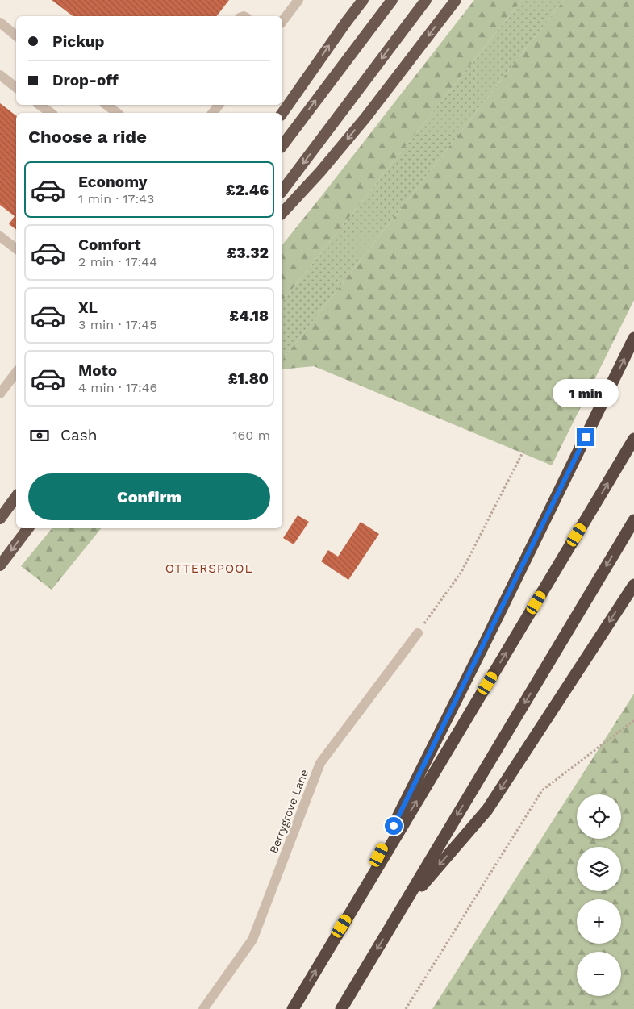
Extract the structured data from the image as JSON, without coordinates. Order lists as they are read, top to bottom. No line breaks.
{"streets":{"street":["Berrygrove Lane"]},"districts":["OTTERSPOOL"],"page":{"banner":["Pickup","Drop-off"],"heading":"Choose a ride","list":[{"name":"Economy","note":"1 min · 17:43","value":"£2.46"},{"name":"Comfort","note":"2 min · 17:44","value":"£3.32"},{"name":"XL","note":"3 min · 17:45","value":"£4.18"},{"name":"Moto","note":"4 min · 17:46","value":"£1.80"}],"bubble":"1 min","pay":["Cash","160 m"],"buttons":"Confirm","map_buttons":["+","−"]}}
